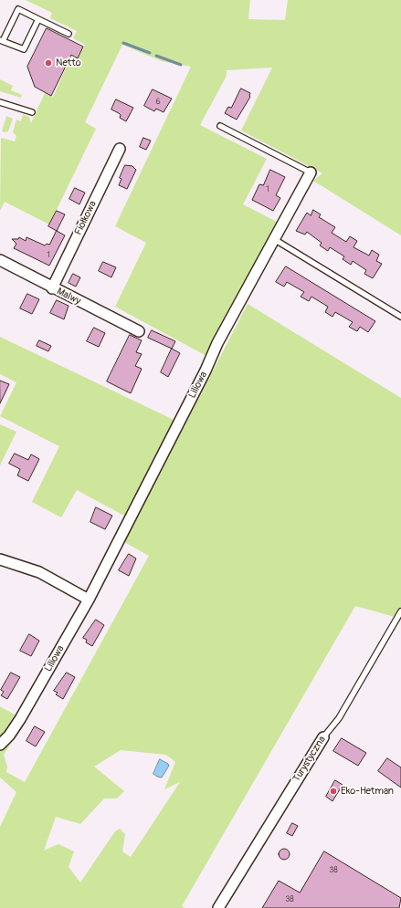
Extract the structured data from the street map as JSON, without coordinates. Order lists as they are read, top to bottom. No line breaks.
{"streets":{"street":["Fiołkowa","Malwy","Liliowa","Turystyczna"]},"crossings":[["Fiołkowa","Malwy"]],"places":["Netto","Eko-Hetman"],"house_numbers":["6","1","1","38","38"]}
